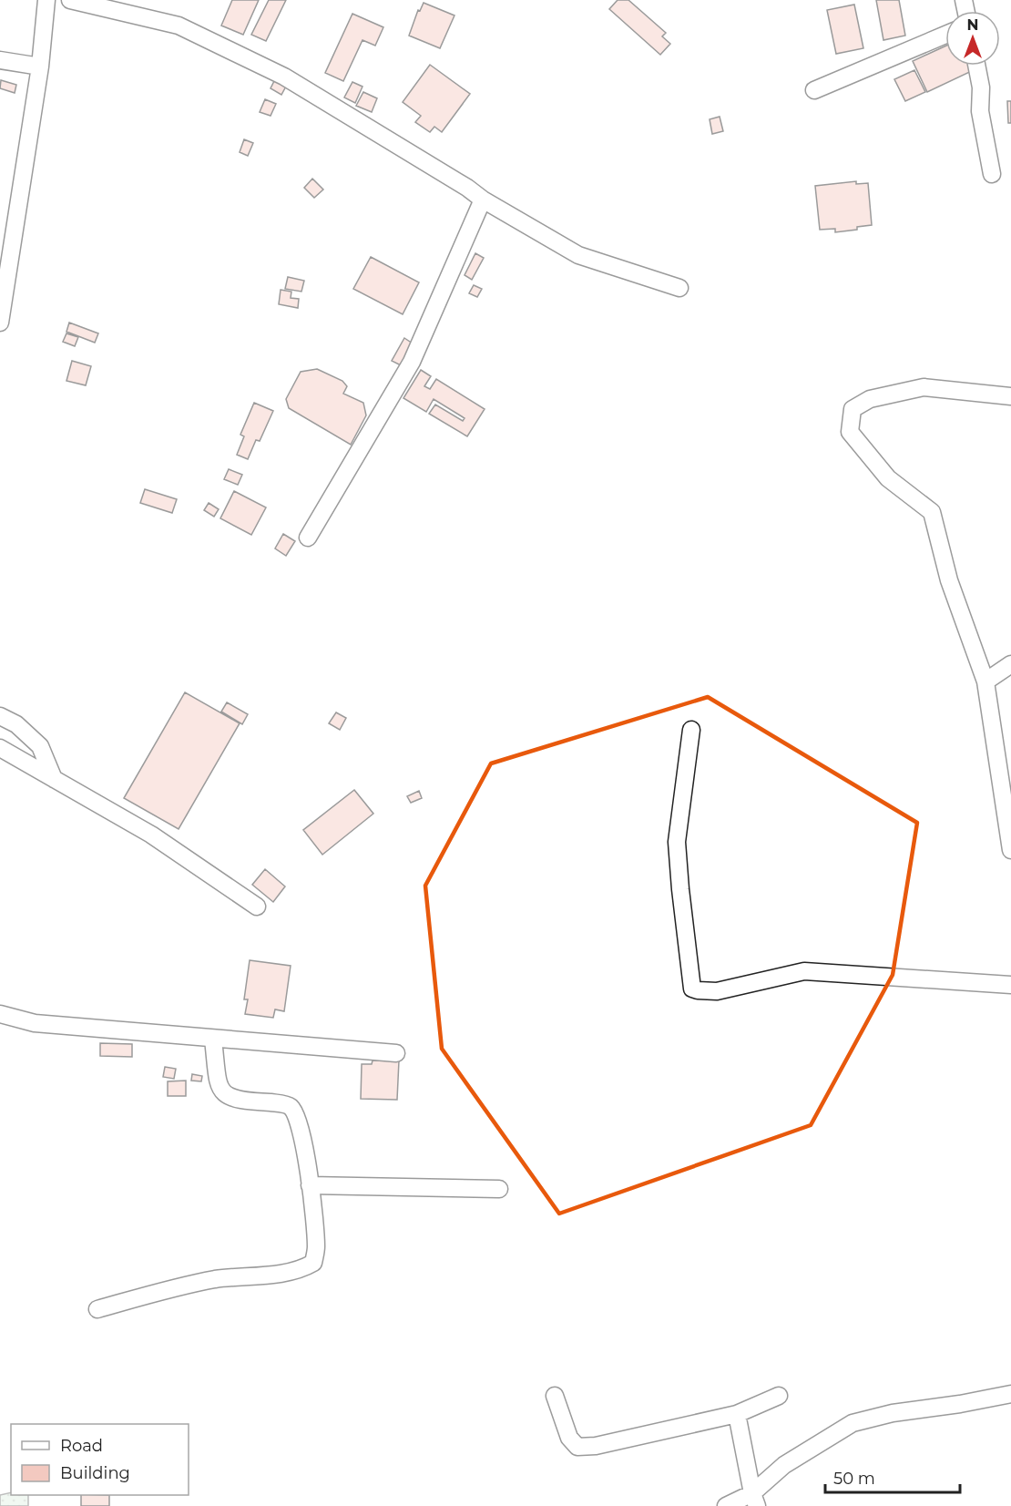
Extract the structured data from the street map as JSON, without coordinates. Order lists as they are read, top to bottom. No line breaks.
{"legend":["Road","Building"],"scale_bar":"50 m","north":"top"}
